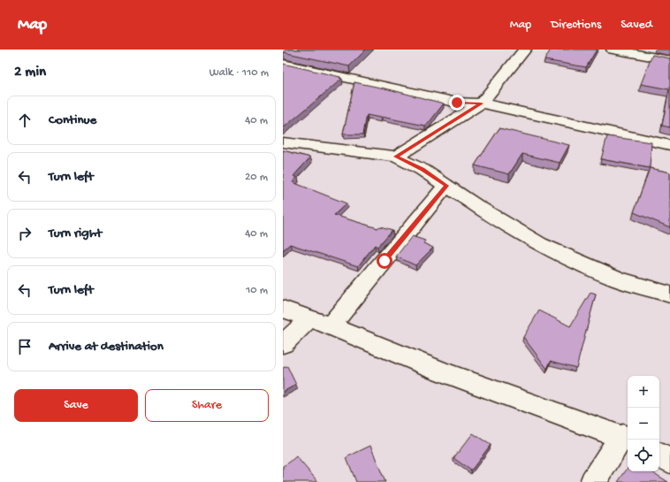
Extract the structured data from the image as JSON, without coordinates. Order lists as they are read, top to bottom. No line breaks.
{"page":{"header":"Map","nav":["Map","Directions","Saved"],"heading":["2 min","Walk · 110 m"],"list":[["Continue","40 m"],["Turn left","20 m"],["Turn right","40 m"],["Turn left","10 m"],"Arrive at destination"],"map_buttons":["+","−"],"buttons":["Save","Share"]}}
